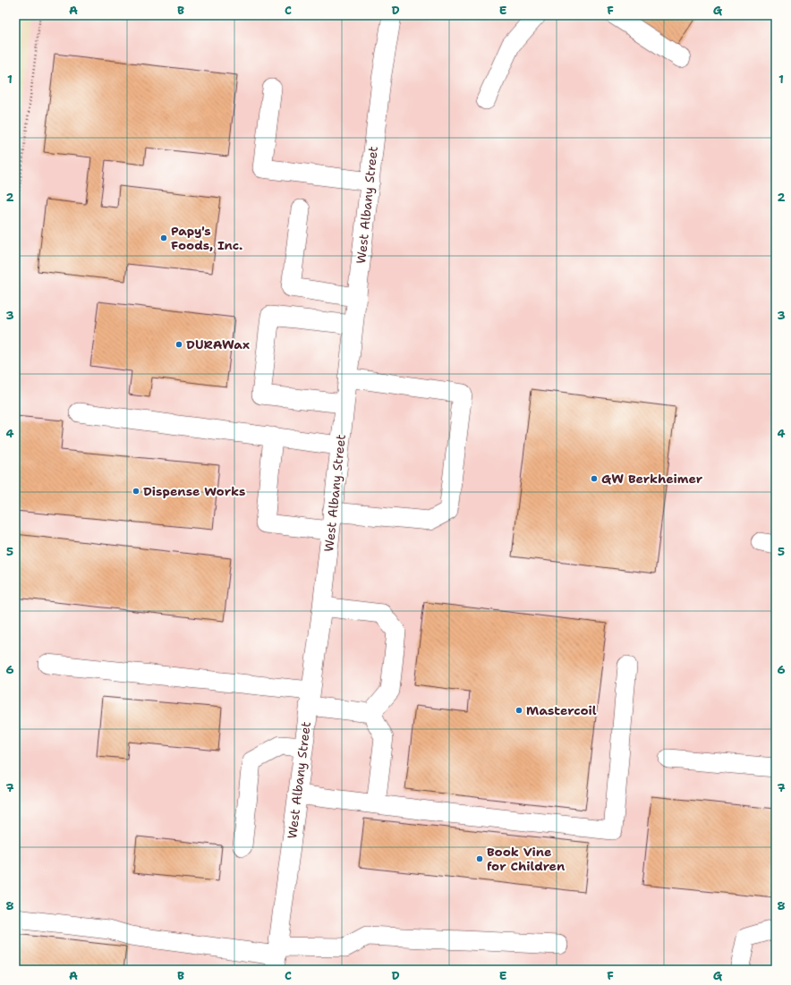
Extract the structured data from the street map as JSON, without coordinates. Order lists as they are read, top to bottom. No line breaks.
{"streets":{"street":["West Albany Street"]},"places":["Papy's Foods, Inc.","DURAWax","GW Berkheimer","Dispense Works","Mastercoil","Book Vine for Children"],"grid":{"columns":["A","B","C","D","E","F","G"],"rows":["1","2","3","4","5","6","7","8"]}}
